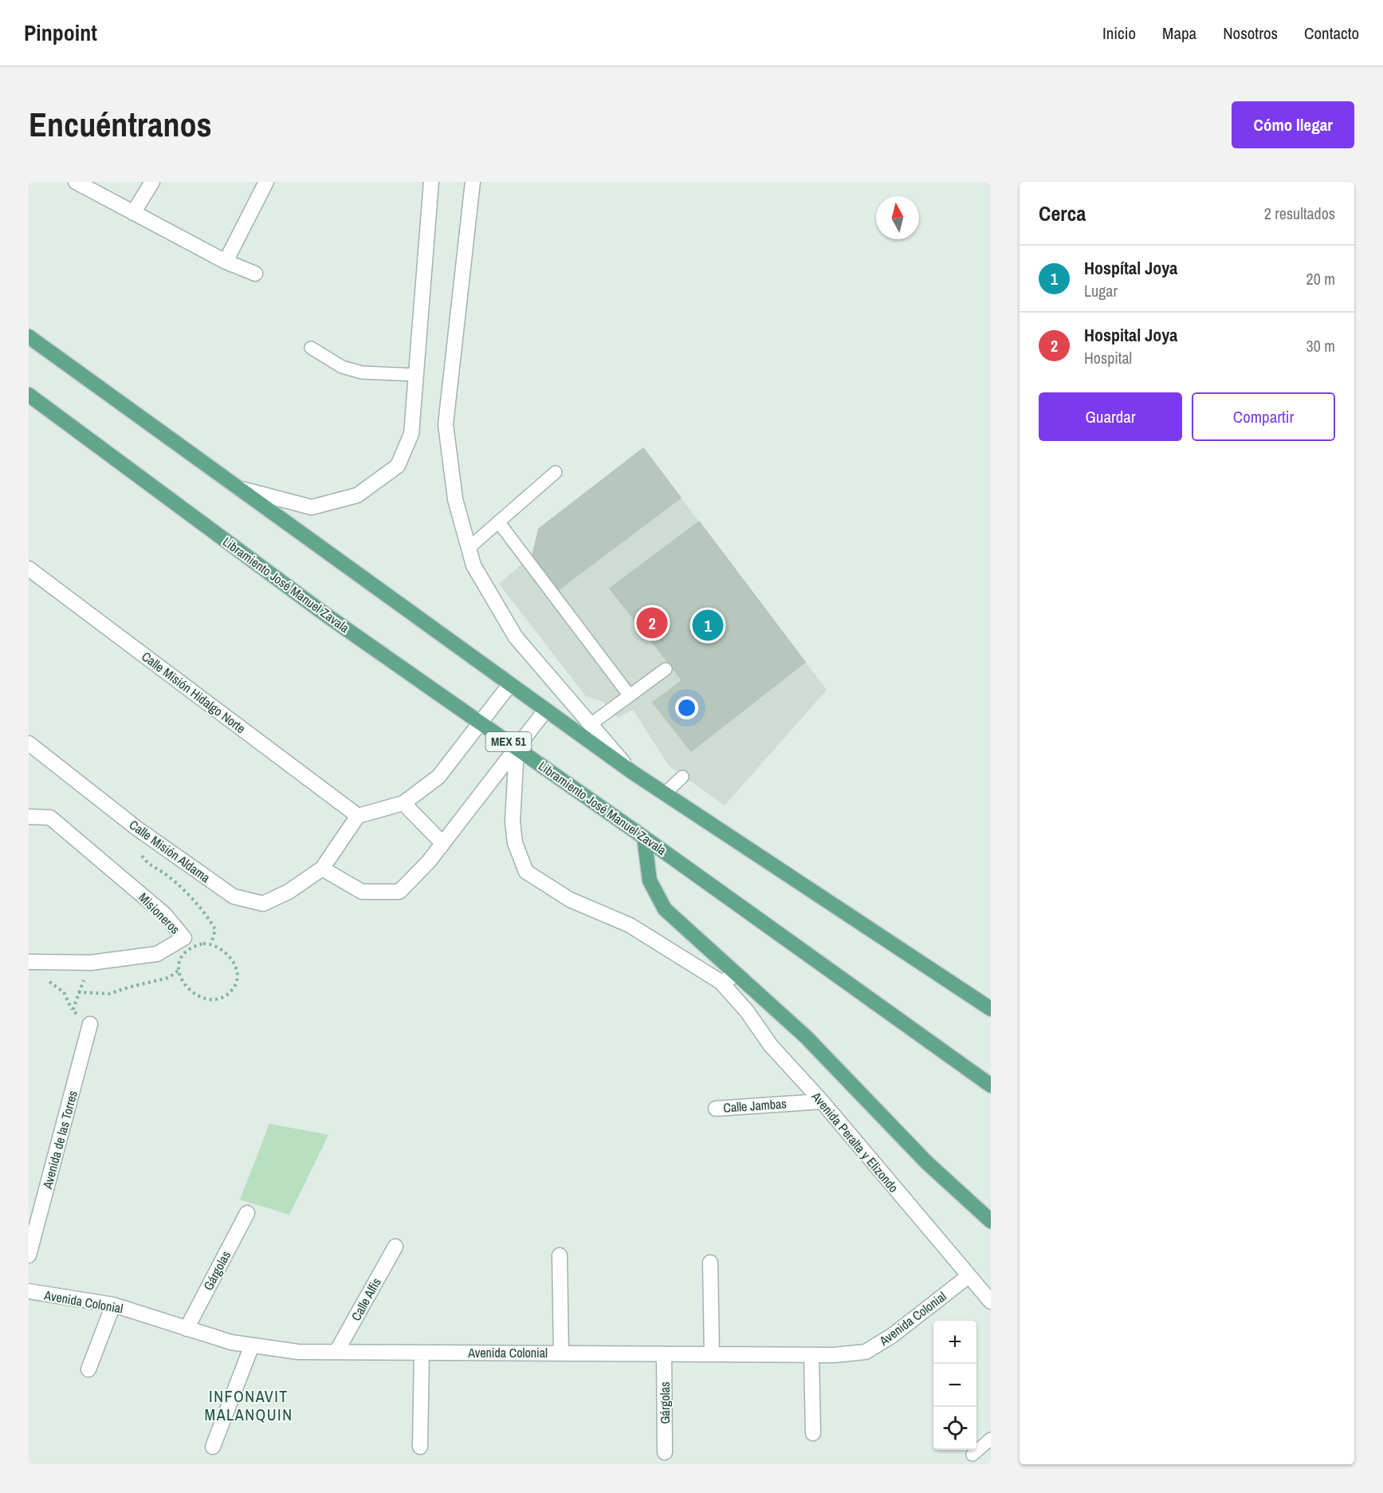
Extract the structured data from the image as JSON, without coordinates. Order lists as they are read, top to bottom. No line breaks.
{"streets":{"main road":["Libramiento José Manuel Zavala","MEX 51"],"street":["Calle Misión Hidalgo Norte","Calle Misión Aldama","Misioneros","Calle Jambas","Avenida de las Torres","Avenida Peralta y Elizondo","Gárgolas","Calle Alfis","Avenida Colonial"]},"crossings":[["Libramiento José Manuel Zavala","Avenida Peralta y Elizondo"],["Calle Misión Hidalgo Norte","Calle Misión Aldama"],["Calle Jambas","Avenida Peralta y Elizondo"],["Avenida Peralta y Elizondo","Avenida Colonial"],["Gárgolas","Avenida Colonial"],["Calle Alfis","Avenida Colonial"]],"districts":["INFONAVIT MALANQUIN"],"north":"top","page":{"header":"Pinpoint","nav":["Inicio","Mapa","Nosotros","Contacto"],"buttons":["Cómo llegar",["Guardar","Compartir"]],"title":"Encuéntranos","heading":["Cerca","2 resultados"],"list":[{"mark":"1","name":"Hospítal Joya","note":"Lugar","value":"20 m"},{"mark":"2","name":"Hospital Joya","note":"Hospital","value":"30 m"}],"pins":["2","1"],"map_buttons":["+","−"]}}
